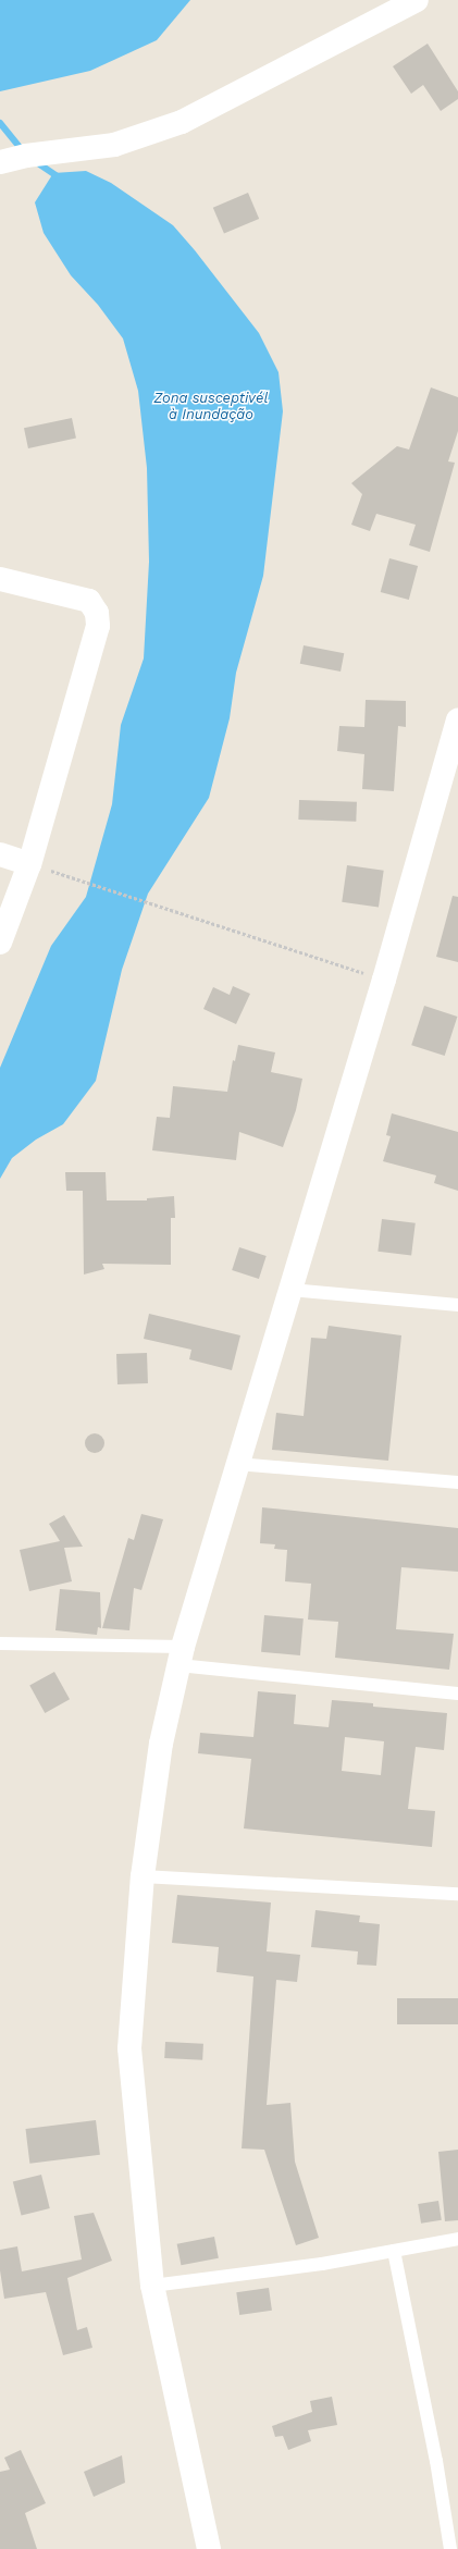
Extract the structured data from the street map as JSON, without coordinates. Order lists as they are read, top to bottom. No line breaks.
{"water":["Zona susceptivél à Inundação"]}
